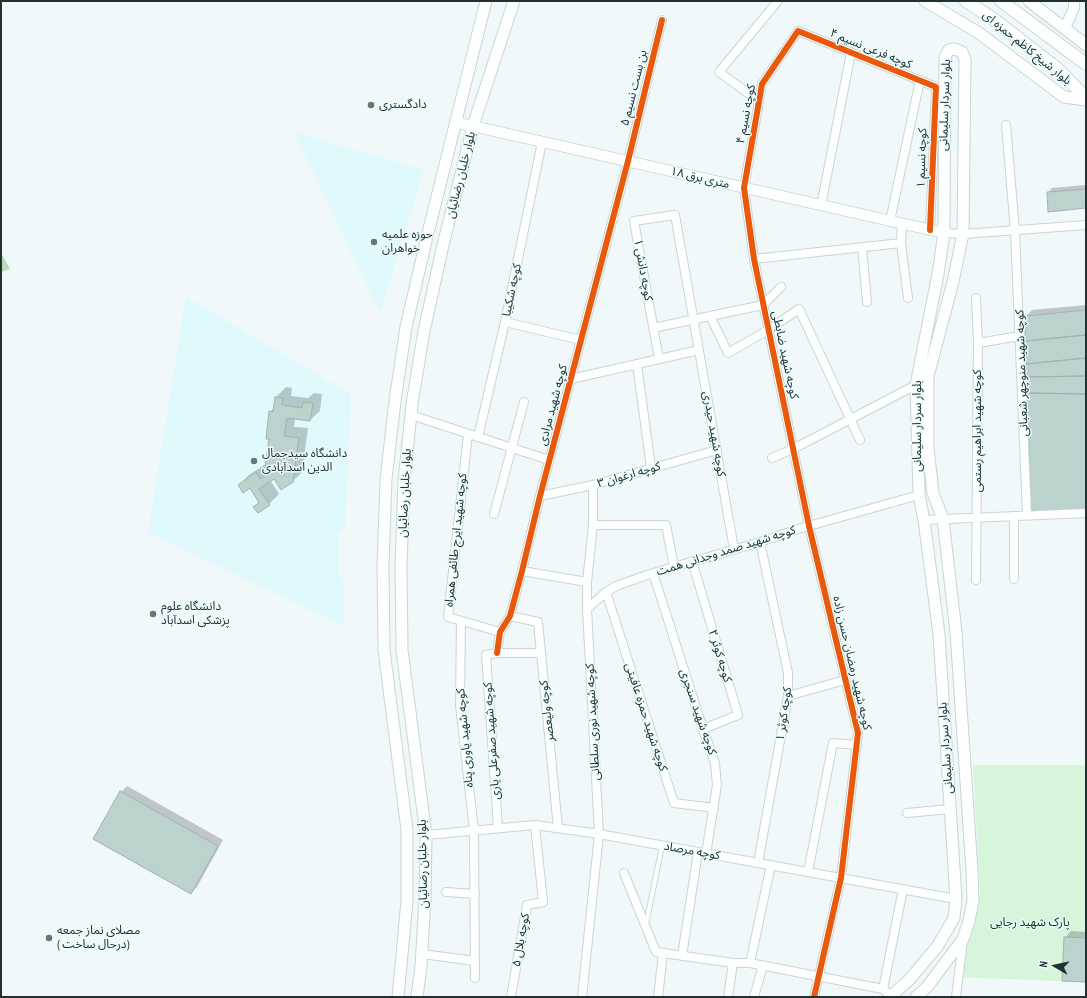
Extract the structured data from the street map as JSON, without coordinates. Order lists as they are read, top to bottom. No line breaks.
{"streets":{"main road":["بلوار شیخ کاظم حمزه ای","بلوار سردار سلیمانی","بلوار خلبان رضائیان"],"street":["کوچه فرعی نسیم ۴","بن بست نسیم ۵","کوچه نسیم ۴","کوچه نسیم ۱","۱۸ متری برق","کوچه دانش ۱","کوچه شکیبا","کوچه شهید ضابطی","کوچه شهید منوچهر شعبانی","کوچه شهید مرادی","کوچه شهید ابراهیم رستمی","کوچه شهید حیدری","کوچه ارغوان ۳","کوچه شهید ایرج طائفی همراه","کوچه شهید صمد وجدانی همت","کوچه کوثر ۲","کوچه شهید رمضان حسن زاده","کوچه ولیعصر","کوچه شهید سنجری","کوچه کوثر ۱","کوچه شهید حمزه عافیتی","کوچه شهید نوری سلطانی","کوچه شهید یاوری پناه","کوچه شهید صفرعلی یاری","کوچه مرصاد","کوچه بلال ۵"]},"crossings":[["کوچه فرعی نسیم ۴","کوچه نسیم ۴"],["کوچه فرعی نسیم ۴","کوچه نسیم ۱"],["بن بست نسیم ۵","۱۸ متری برق"],["بن بست نسیم ۵","کوچه شهید مرادی"],["بلوار سردار سلیمانی","۱۸ متری برق"],["بلوار سردار سلیمانی","کوچه شهید صمد وجدانی همت"],["بلوار سردار سلیمانی","کوچه مرصاد"],["کوچه نسیم ۴","۱۸ متری برق"],["کوچه نسیم ۴","کوچه شهید ضابطی"],["کوچه نسیم ۱","۱۸ متری برق"],["بلوار خلبان رضائیان","۱۸ متری برق"],["بلوار خلبان رضائیان","کوچه مرصاد"],["۱۸ متری برق","کوچه شکیبا"],["۱۸ متری برق","کوچه شهید ضابطی"],["۱۸ متری برق","کوچه شهید مرادی"],["کوچه دانش ۱","کوچه شهید حیدری"],["کوچه شهید ضابطی","کوچه شهید صمد وجدانی همت"],["کوچه شهید ضابطی","کوچه شهید رمضان حسن زاده"],["کوچه شهید مرادی","کوچه ارغوان ۳"],["کوچه شهید مرادی","کوچه شهید ایرج طائفی همراه"],["کوچه شهید مرادی","کوچه ولیعصر"],["کوچه شهید مرادی","کوچه شهید صفرعلی یاری"],["کوچه شهید حیدری","کوچه ارغوان ۳"],["کوچه شهید حیدری","کوچه شهید صمد وجدانی همت"],["کوچه ارغوان ۳","کوچه شهید نوری سلطانی"],["کوچه شهید ایرج طائفی همراه","کوچه شهید یاوری پناه"],["کوچه شهید صمد وجدانی همت","کوچه کوثر ۲"],["کوچه شهید صمد وجدانی همت","کوچه شهید رمضان حسن زاده"],["کوچه شهید صمد وجدانی همت","کوچه شهید سنجری"],["کوچه شهید صمد وجدانی همت","کوچه کوثر ۱"],["کوچه شهید صمد وجدانی همت","کوچه شهید حمزه عافیتی"],["کوچه شهید صمد وجدانی همت","کوچه شهید نوری سلطانی"],["کوچه کوثر ۲","کوچه شهید سنجری"],["کوچه شهید رمضان حسن زاده","کوچه مرصاد"],["کوچه ولیعصر","کوچه مرصاد"],["کوچه شهید سنجری","کوچه شهید حمزه عافیتی"],["کوچه شهید سنجری","کوچه مرصاد"],["کوچه کوثر ۱","کوچه مرصاد"],["کوچه شهید نوری سلطانی","کوچه مرصاد"],["کوچه شهید یاوری پناه","کوچه مرصاد"],["کوچه شهید صفرعلی یاری","کوچه مرصاد"],["کوچه مرصاد","کوچه بلال ۵"]],"parks":["پارک شهید رجایی"],"places":["دادگستری","حوزه علمیه خواهران","دانشگاه سیدجمال الدین اسدآبادی","دانشگاه علوم پزشکی اسدآباد","مصلای نماز جمعه ( درحال ساخت)"],"north":"left"}
